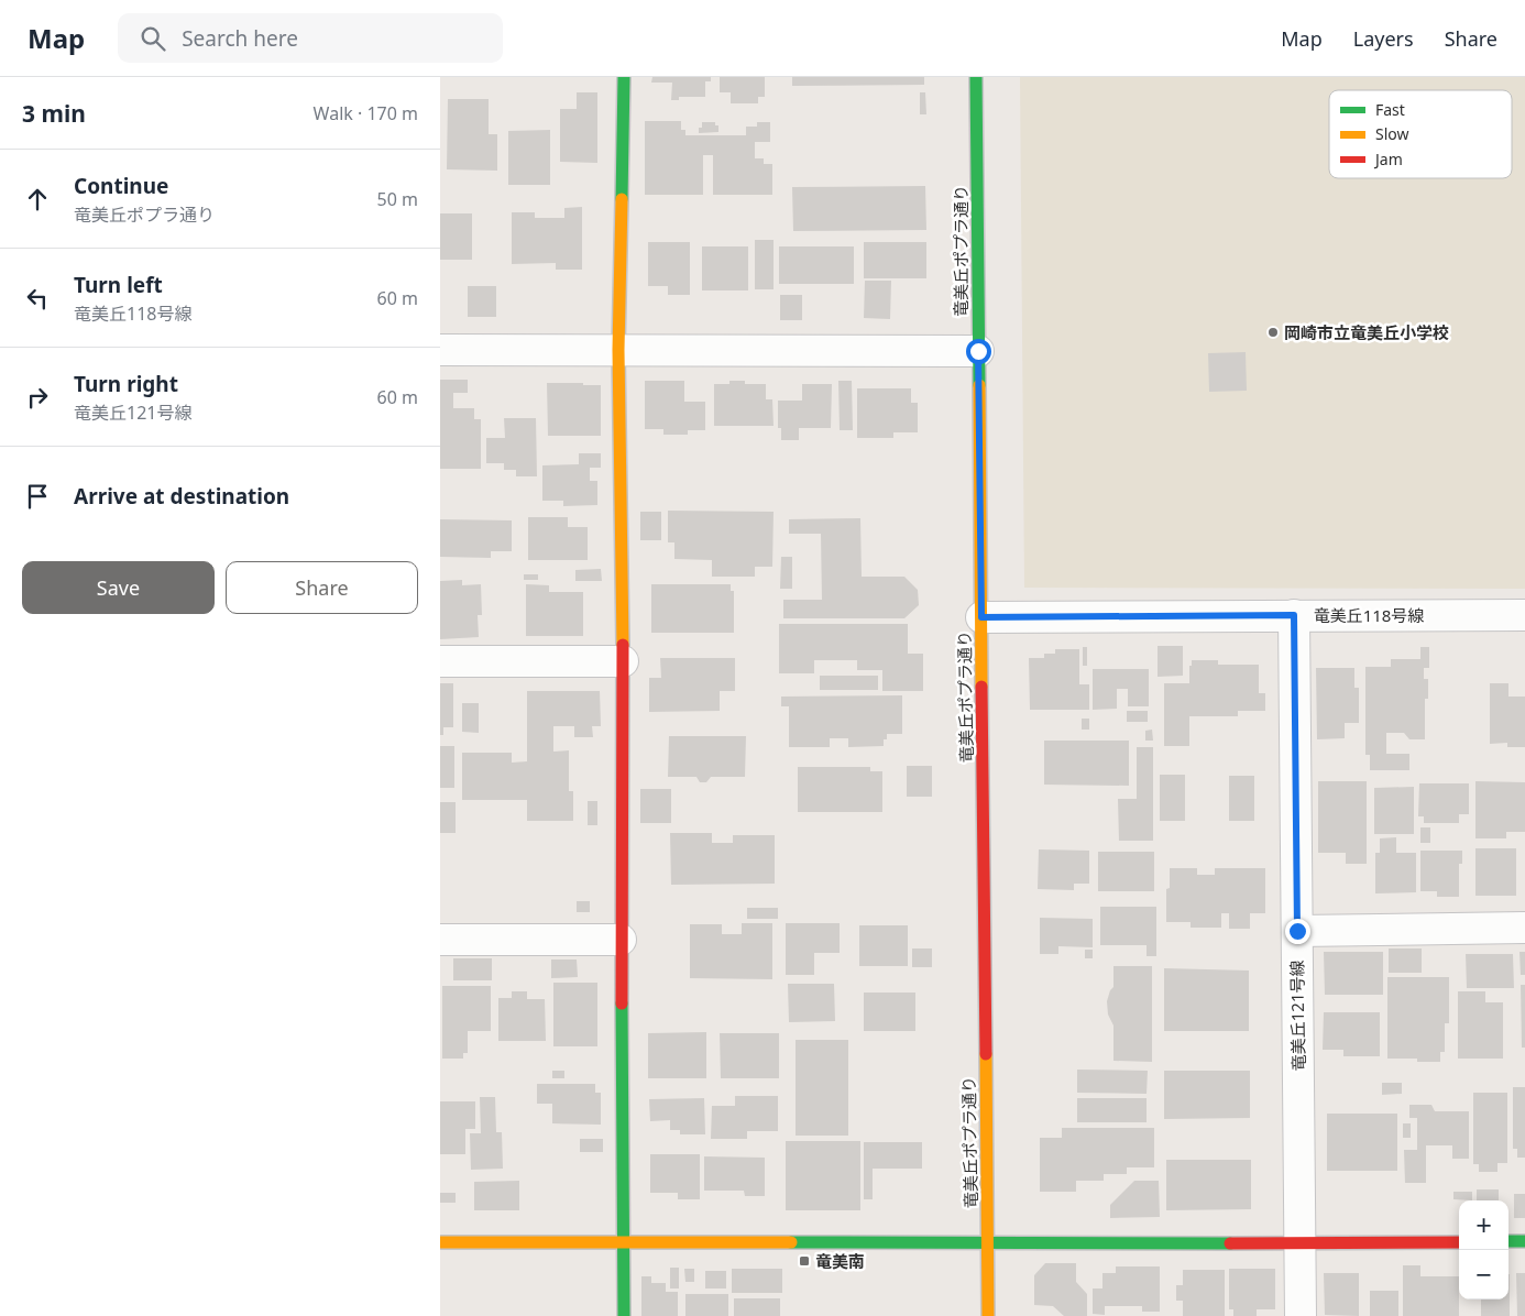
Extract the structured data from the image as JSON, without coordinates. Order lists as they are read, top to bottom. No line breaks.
{"streets":{"street":["竜美丘ポプラ通り","竜美丘118号線","竜美丘121号線"]},"crossings":[["竜美丘ポプラ通り","竜美丘118号線"],["竜美丘118号線","竜美丘121号線"]],"places":{"other":["岡崎市立竜美丘小学校"],"transit":["竜美南"]},"legend":["Fast","Slow","Jam"],"page":{"header":"Map","search":"Search here","nav":["Map","Layers","Share"],"heading":["3 min","Walk · 170 m"],"list":[["Continue","竜美丘ポプラ通り","50 m"],["Turn left","竜美丘118号線","60 m"],["Turn right","竜美丘121号線","60 m"],"Arrive at destination"],"buttons":["Save","Share"],"map_buttons":["+","−"]}}
